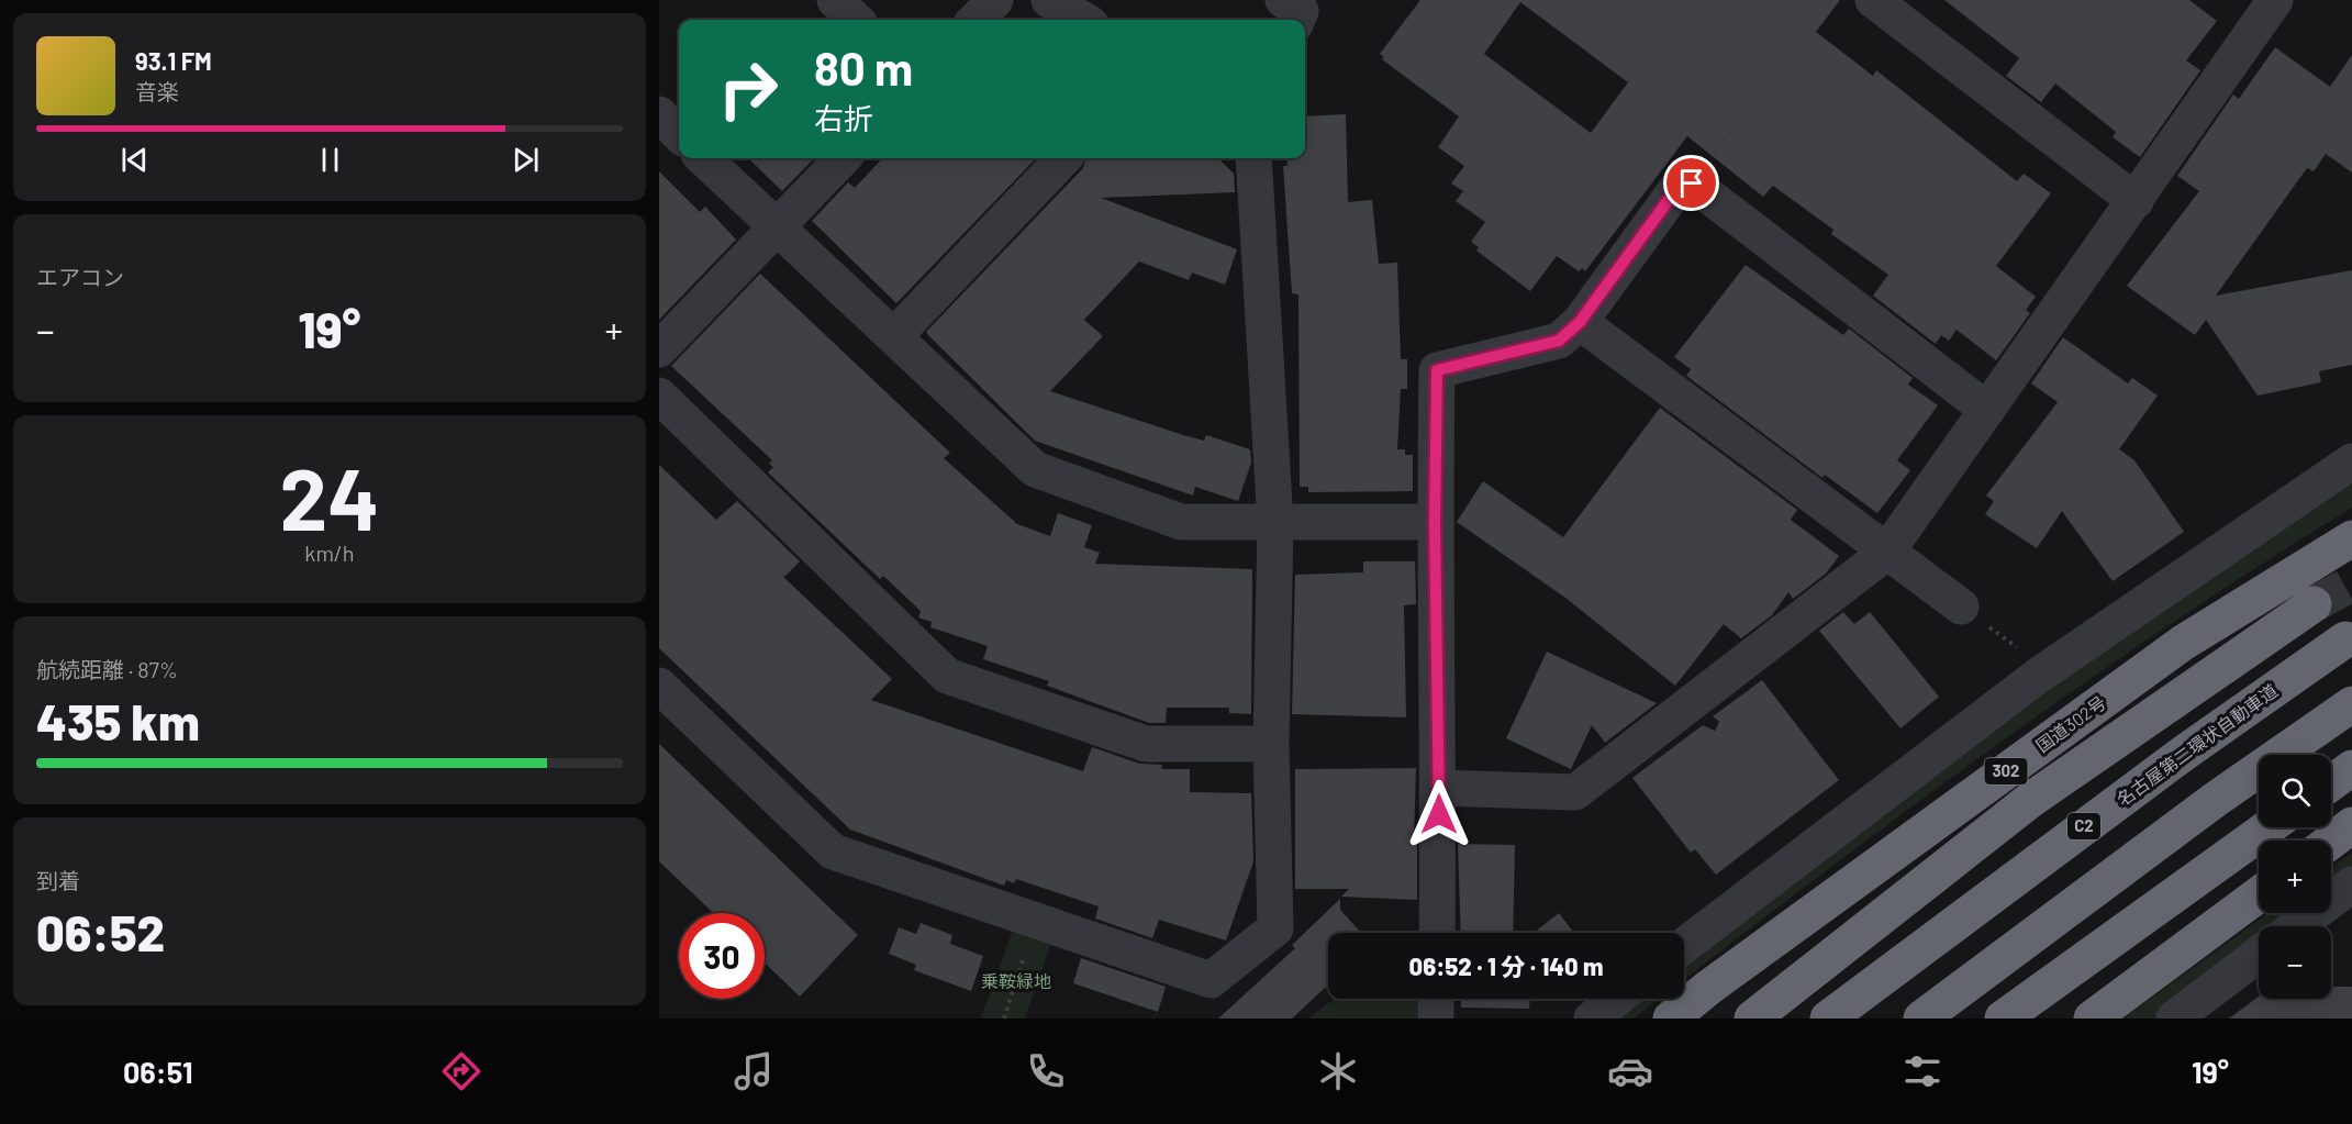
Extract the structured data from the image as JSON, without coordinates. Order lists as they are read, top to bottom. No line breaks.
{"streets":{"highway":["国道302号","名古屋第二環状自動車道","302","C2"]},"parks":["乗鞍緑地"],"page":{"turn":["80 m","右折"],"song":["93.1 FM","音楽"],"tile":["エアコン",["24","km/h"],["航続距離 · 87%","435 km"],["到着","06:52"]],"heat":["−","19°","+"],"map_buttons":["+","−"],"limit":"30","trip":"06:52 · 1 分 · 140 m","tabs":["06:51","19°"]}}
